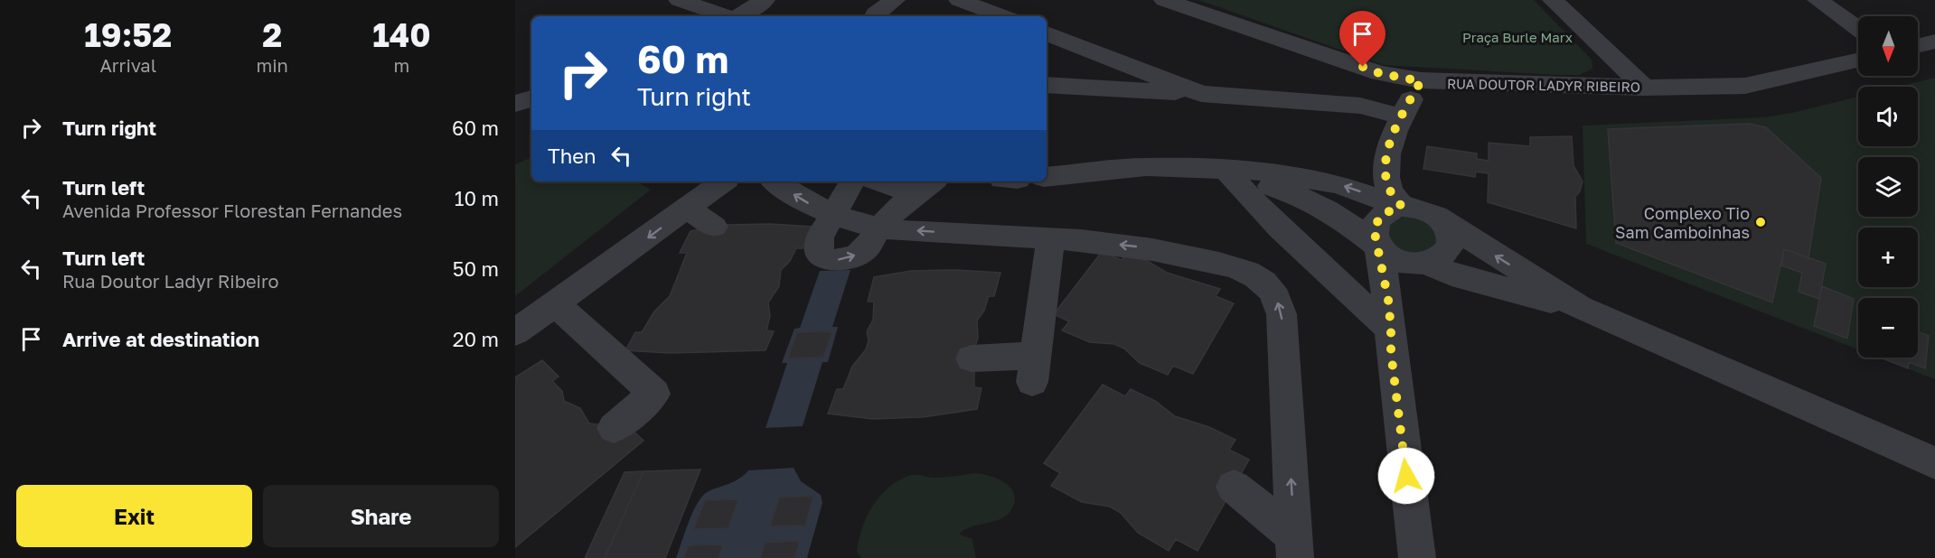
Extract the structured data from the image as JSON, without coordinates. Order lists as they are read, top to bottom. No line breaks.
{"streets":{"street":["RUA DOUTOR LADYR RIBEIRO"]},"parks":["Praça Burle Marx"],"places":["Complexo Tio Sam Camboinhas"],"north":"bottom","page":{"eta":["19:52","Arrival","2","min","140","m"],"map_buttons":["+","−"],"turn":["60 m","Turn right"],"list":[{"name":"Turn right","value":"60 m"},{"name":"Turn left","note":"Avenida Professor Florestan Fernandes","value":"10 m"},{"name":"Turn left","note":"Rua Doutor Ladyr Ribeiro","value":"50 m"},{"name":"Arrive at destination","value":"20 m"}],"then":"Then","buttons":["Exit","Share"]}}
